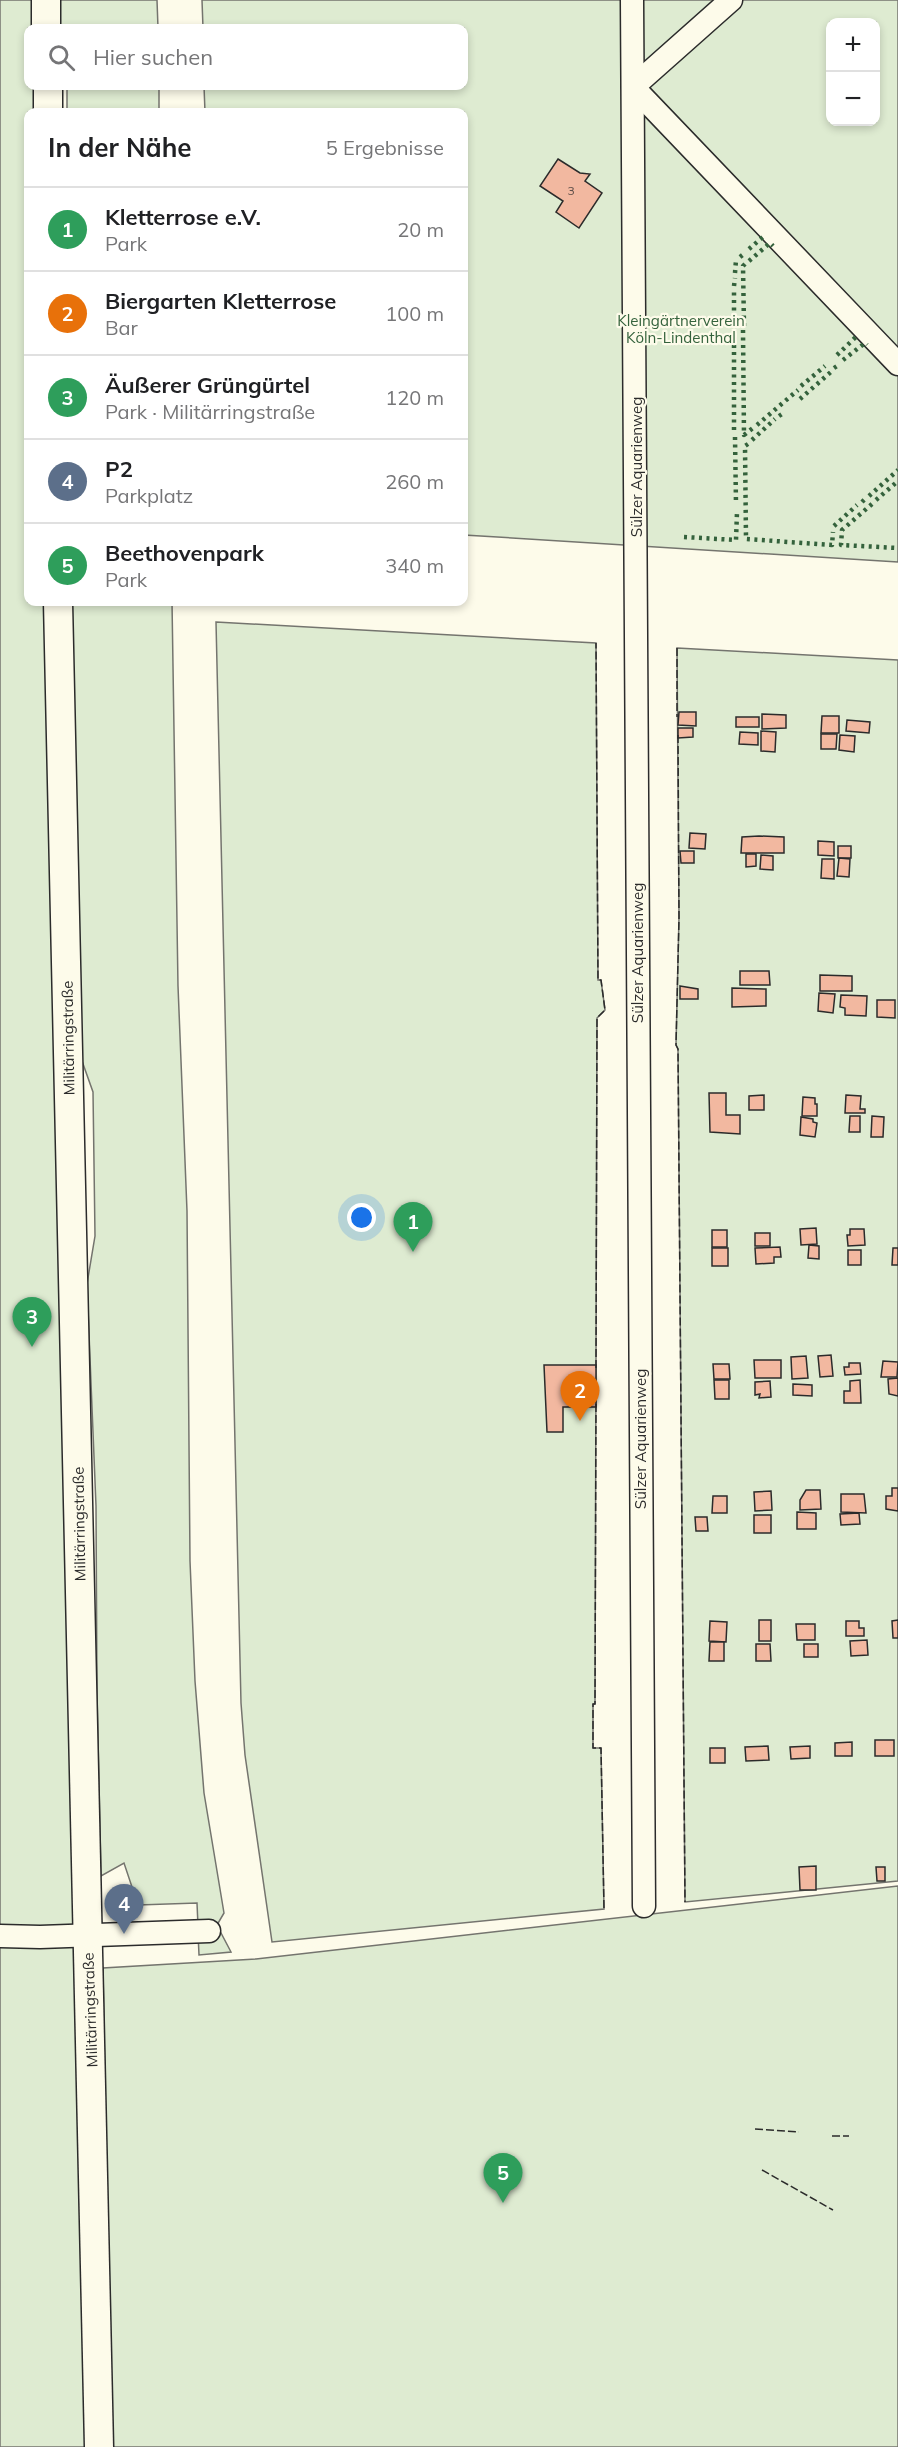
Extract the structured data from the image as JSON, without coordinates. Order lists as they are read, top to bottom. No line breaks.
{"streets":{"main road":["Militärringstraße"],"lane":["Sülzer Aquarienweg"]},"parks":["Kleingärtnerverein Köln-Lindenthal"],"house_numbers":["3"],"page":{"map_buttons":["+","−"],"search":"Hier suchen","heading":["In der Nähe","5 Ergebnisse"],"list":[{"mark":"1","name":"Kletterrose e.V.","note":"Park","value":"20 m"},{"mark":"2","name":"Biergarten Kletterrose","note":"Bar","value":"100 m"},{"mark":"3","name":"Äußerer Grüngürtel","note":"Park · Militärringstraße","value":"120 m"},{"mark":"4","name":"P2","note":"Parkplatz","value":"260 m"},{"mark":"5","name":"Beethovenpark","note":"Park","value":"340 m"}],"pins":["1","3","2","4","5"]}}
